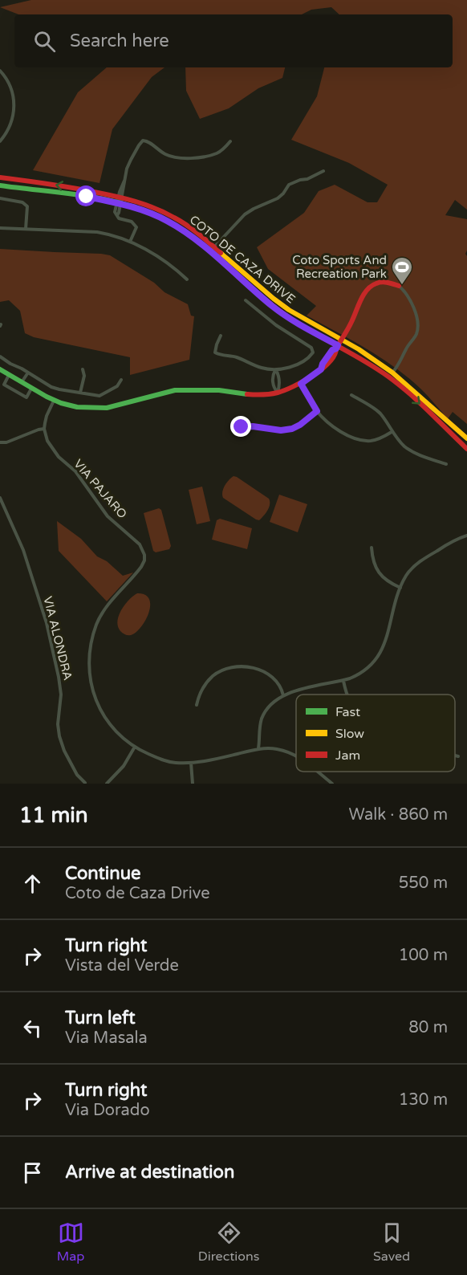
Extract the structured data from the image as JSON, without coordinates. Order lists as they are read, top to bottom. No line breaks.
{"streets":{"main road":["COTO DE CAZA DRIVE"],"street":["VIA PAJARO","VIA ALONDRA"]},"places":{"sports":["Coto Sports And Recreation Park"]},"legend":["Fast","Slow","Jam"],"page":{"search":"Search here","heading":["11 min","Walk · 860 m"],"list":[["Continue","Coto de Caza Drive","550 m"],["Turn right","Vista del Verde","100 m"],["Turn left","Via Masala","80 m"],["Turn right","Via Dorado","130 m"],"Arrive at destination"],"nav":["Map","Directions","Saved"]}}
